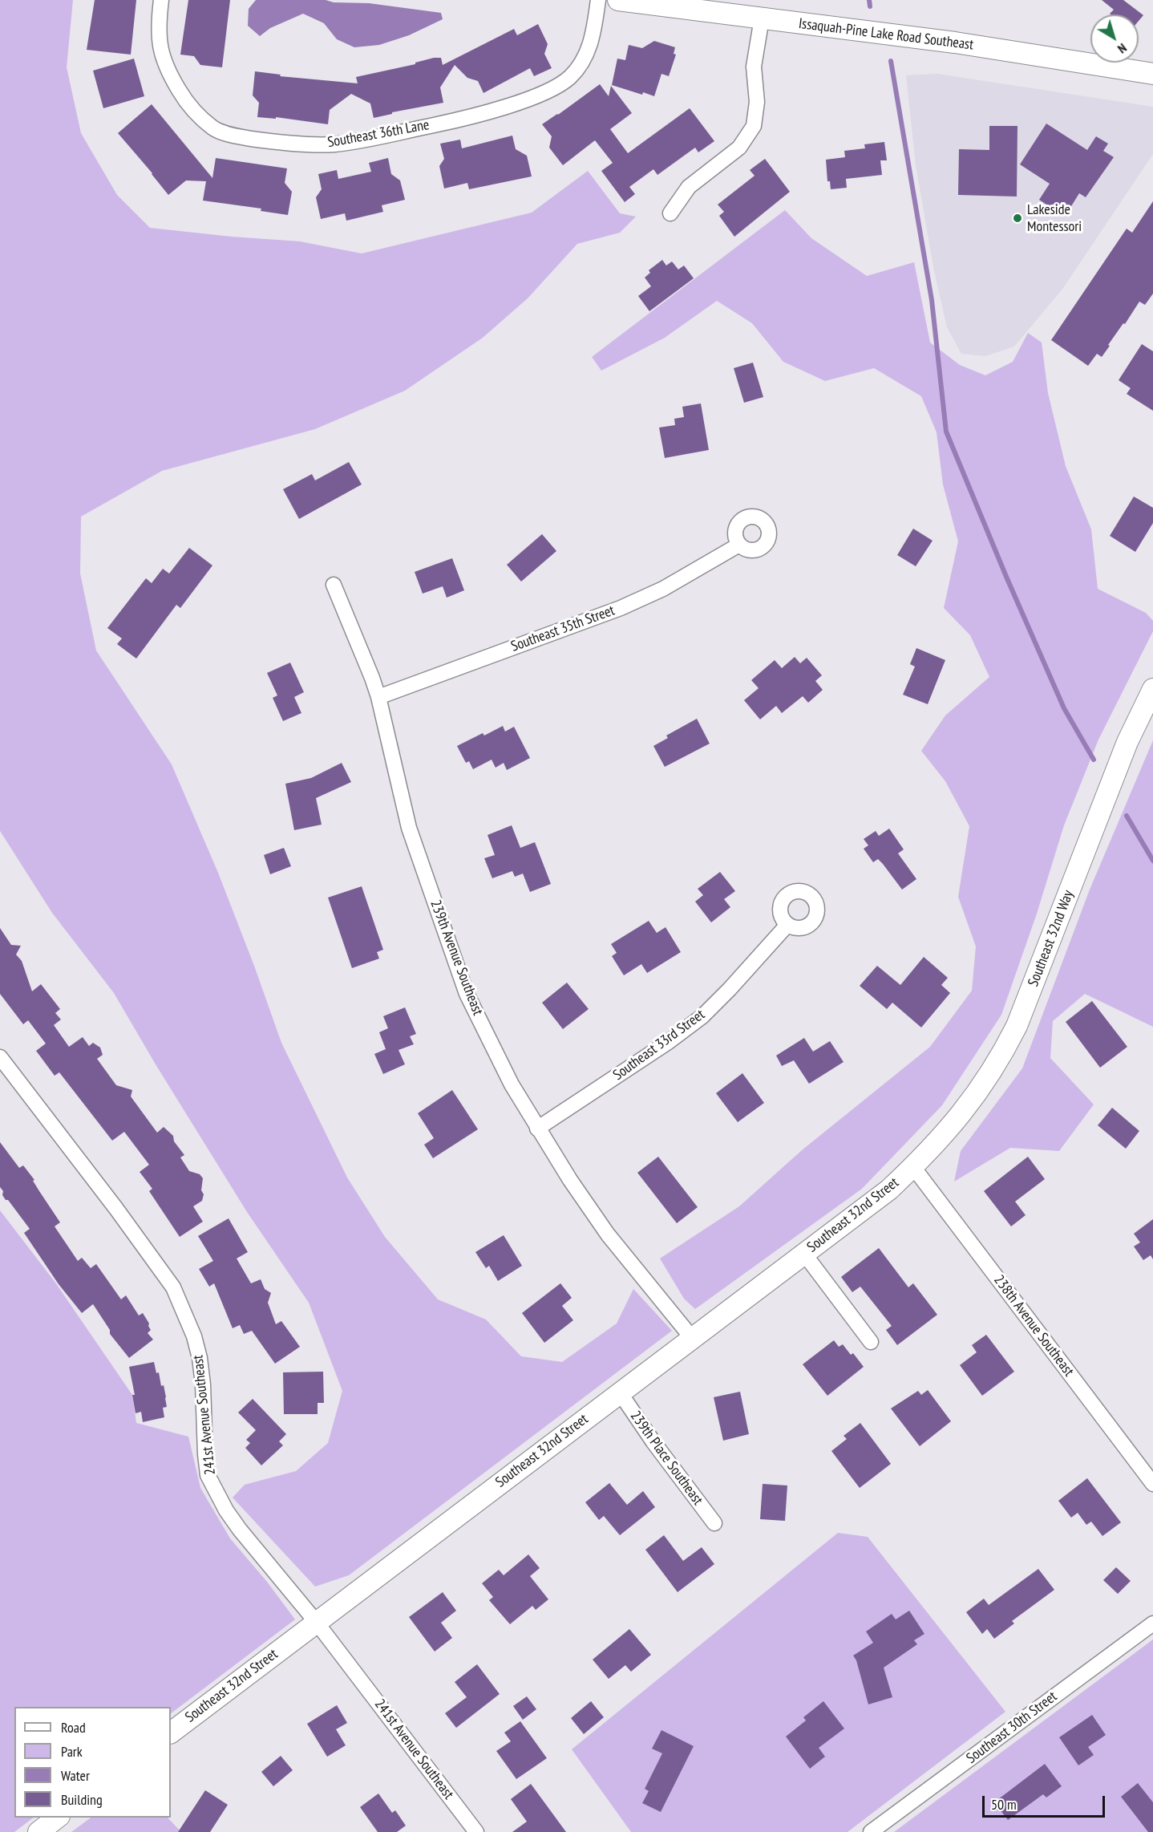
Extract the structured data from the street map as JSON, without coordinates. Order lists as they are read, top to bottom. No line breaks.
{"streets":{"street":["Issaquah-Pine Lake Road Southeast","Southeast 36th Lane","Southeast 35th Street","Southeast 32nd Way","239th Avenue Southeast","Southeast 33rd Street","Southeast 32nd Street","238th Avenue Southeast","241st Avenue Southeast","239th Place Southeast","Southeast 30th Street"]},"crossings":[["Southeast 35th Street","239th Avenue Southeast"],["Southeast 32nd Way","Southeast 32nd Street"],["Southeast 32nd Way","238th Avenue Southeast"],["239th Avenue Southeast","Southeast 33rd Street"],["239th Avenue Southeast","Southeast 32nd Street"],["Southeast 32nd Street","238th Avenue Southeast"],["Southeast 32nd Street","241st Avenue Southeast"],["Southeast 32nd Street","239th Place Southeast"]],"places":["Lakeside Montessori"],"legend":["Road","Park","Water","Building"],"scale_bar":"50 m","north":"bottom right"}
